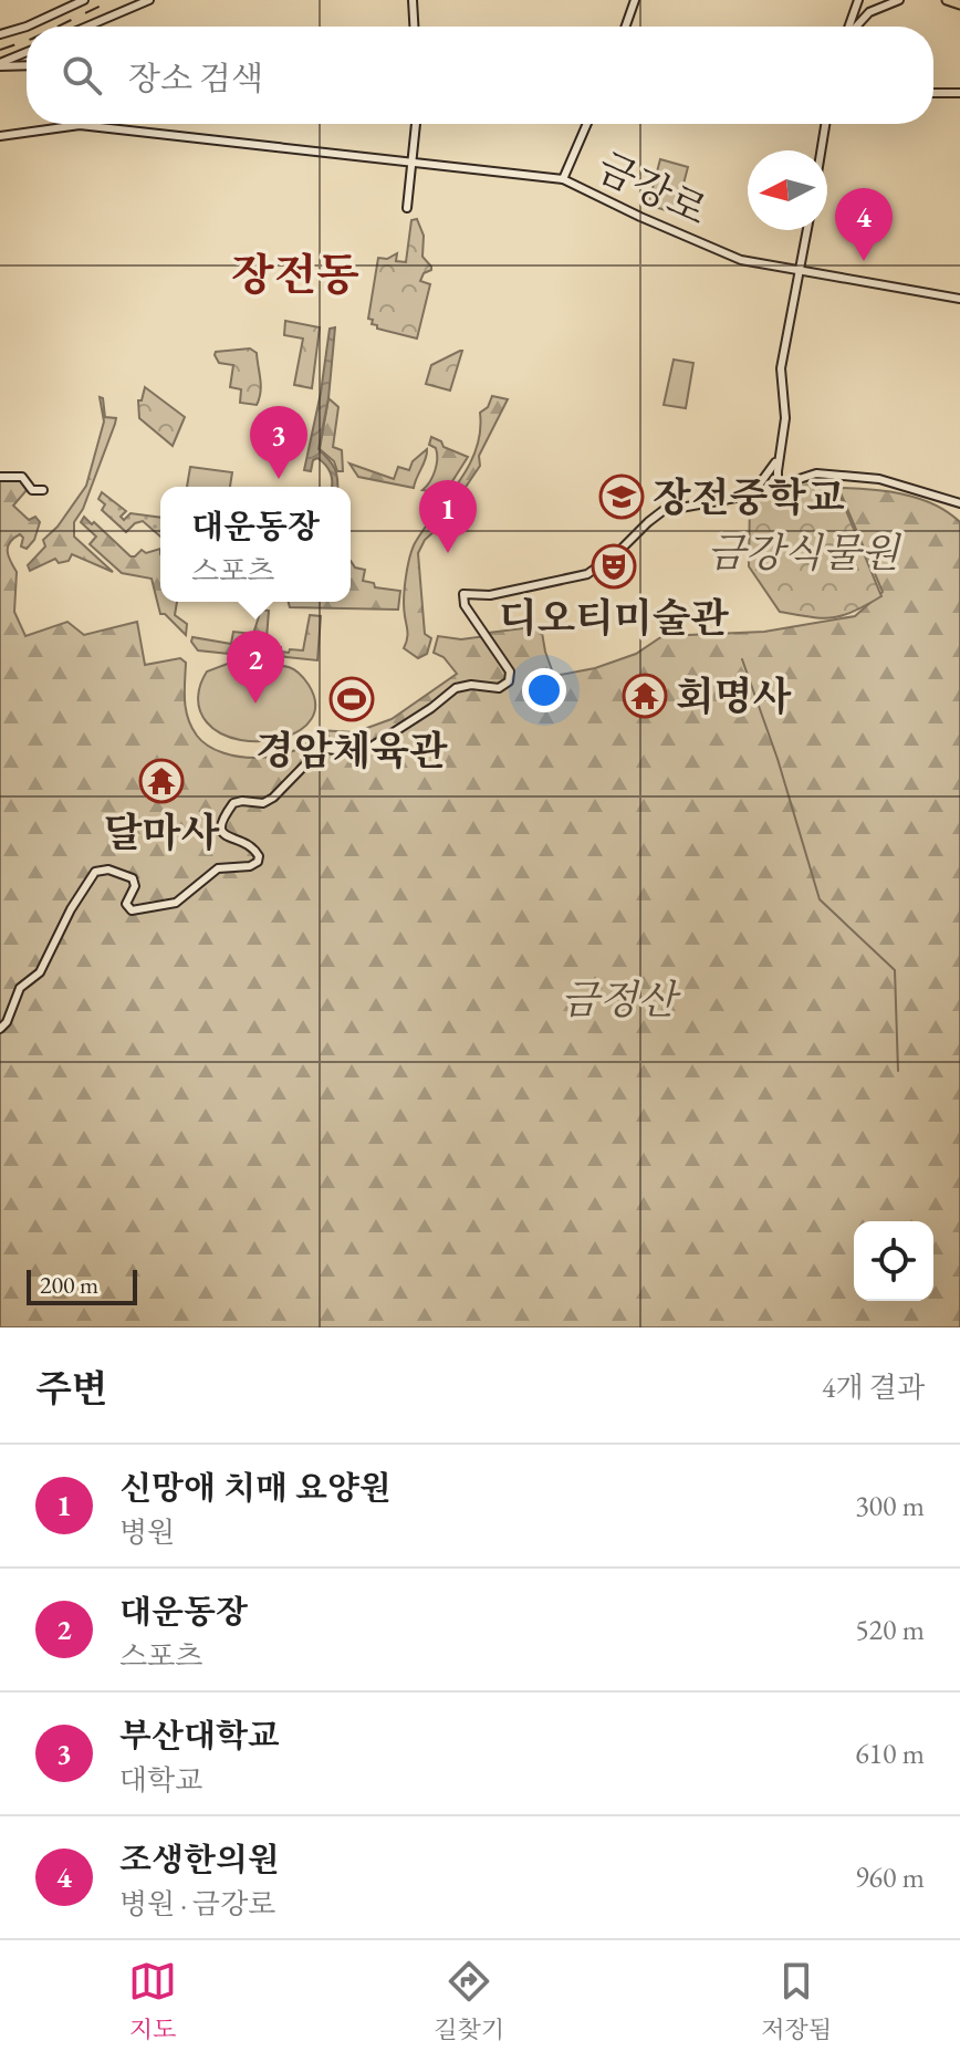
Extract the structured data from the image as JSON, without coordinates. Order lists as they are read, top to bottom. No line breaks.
{"streets":{"main road":["금강로"]},"districts":["장전동"],"parks":["금강식물원","금정산"],"places":{"school or university":["장전중학교"],"theatre":["디오티미술관"],"temple":["회명사","달마사"],"sports":["경암체육관"]},"scale_bar":"200 m","north":"left","page":{"search":"장소 검색","pins":["4","3","1","2"],"popup":["대운동장","스포츠"],"scale":"200 m","heading":["주변","4개 결과"],"list":[{"mark":"1","name":"신망애 치매 요양원","note":"병원","value":"300 m"},{"mark":"2","name":"대운동장","note":"스포츠","value":"520 m"},{"mark":"3","name":"부산대학교","note":"대학교","value":"610 m"},{"mark":"4","name":"조생한의원","note":"병원 · 금강로","value":"960 m"}],"nav":["지도","길찾기","저장됨"]}}
